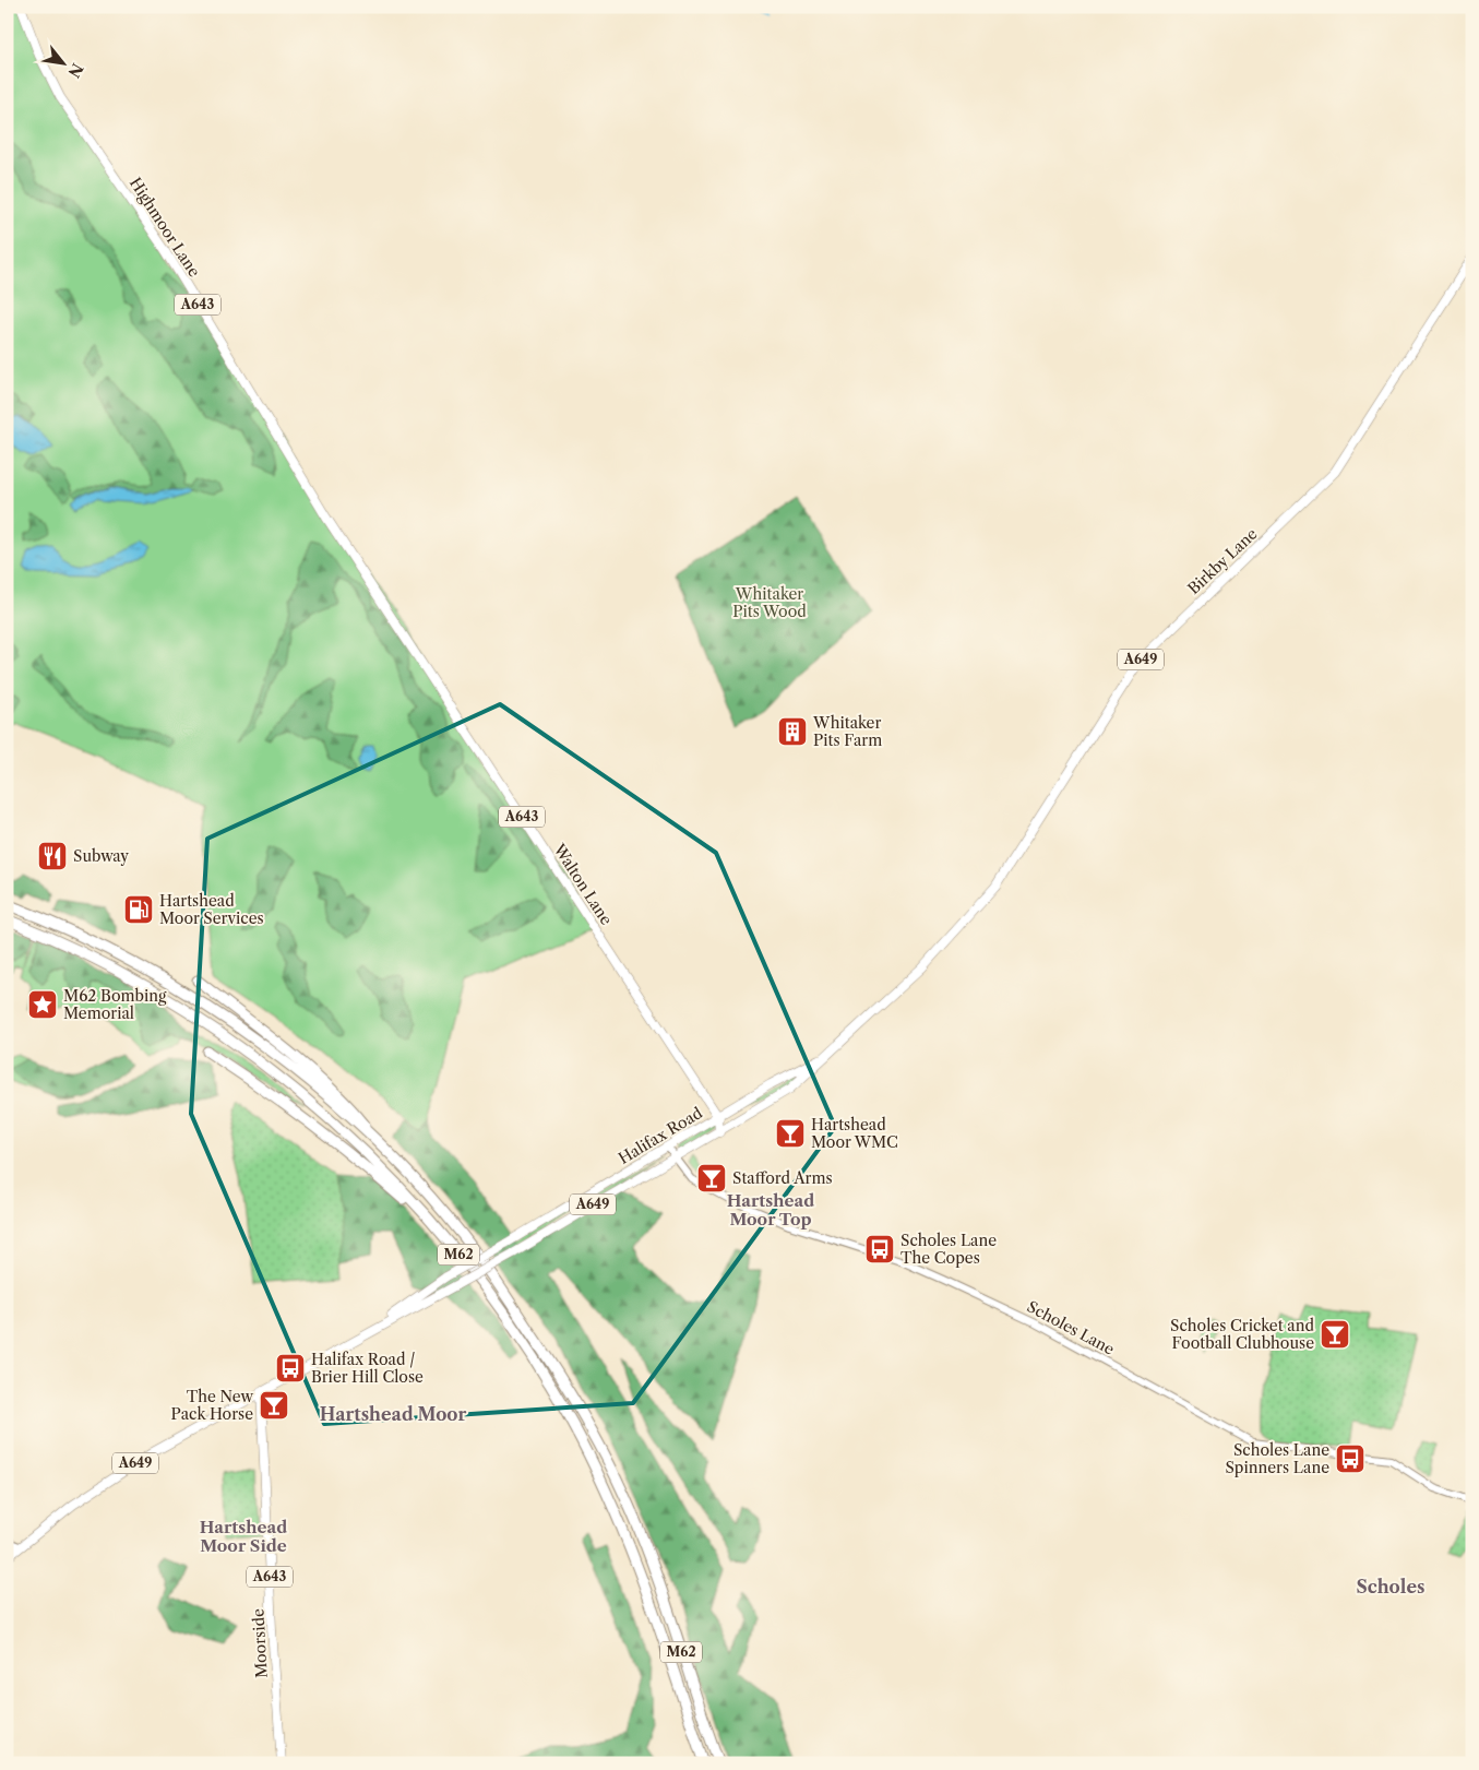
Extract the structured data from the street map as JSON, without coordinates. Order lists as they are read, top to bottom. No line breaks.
{"streets":{"highway":["M62"],"main road":["Highmoor Lane","A643","Birkby Lane","A649","Walton Lane","Halifax Road","Scholes Lane","Moorside"]},"crossings":[["Highmoor Lane","Walton Lane"],["Birkby Lane","Halifax Road"],["A649","Halifax Road"],["A649","Moorside"],["Walton Lane","Halifax Road"],["Halifax Road","Scholes Lane"]],"districts":["Hartshead Moor Top","Hartshead Moor","Hartshead Moor Side","Scholes"],"parks":["Whitaker Pits Wood"],"places":{"building":["Whitaker Pits Farm"],"restaurant":["Subway"],"fuel station":["Hartshead Moor Services"],"place":["M62 Bombing Memorial"],"bar":["Hartshead Moor WMC","Stafford Arms","Scholes Cricket and Football Clubhouse","The New Pack Horse"],"bus stop":["Scholes Lane The Copes","Halifax Road / Brier Hill Close","Scholes Lane Spinners Lane"]},"north":"bottom right"}
